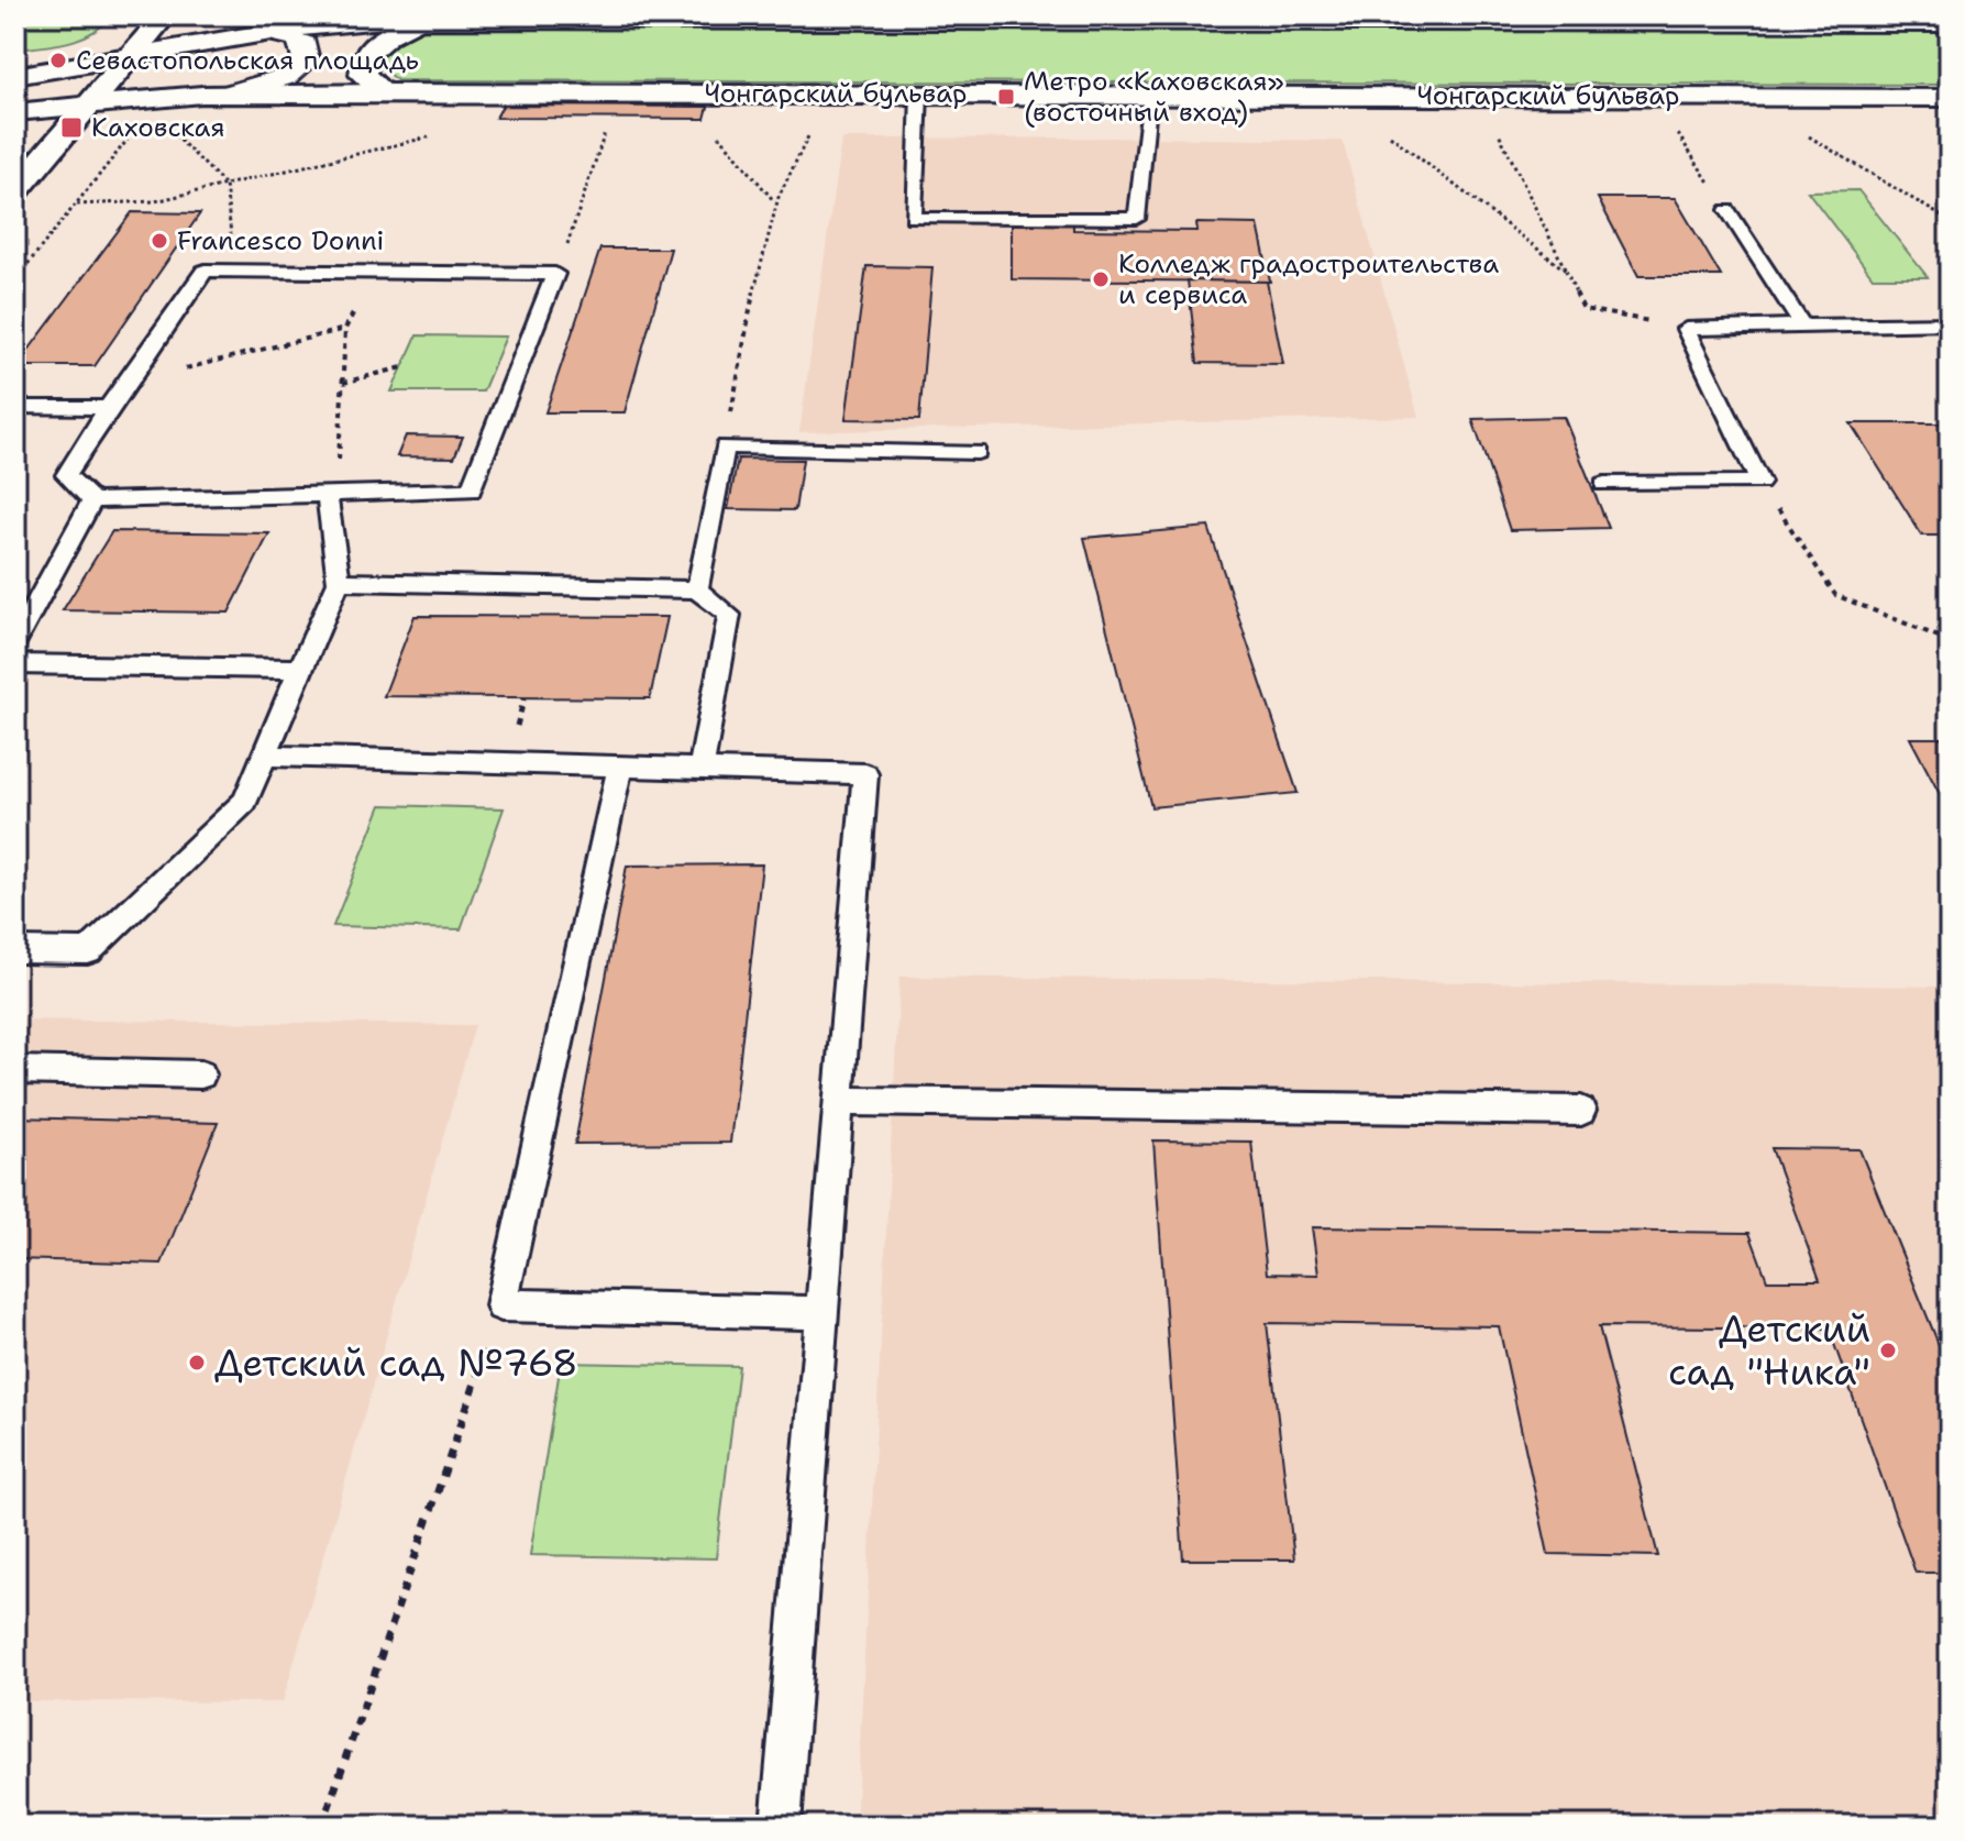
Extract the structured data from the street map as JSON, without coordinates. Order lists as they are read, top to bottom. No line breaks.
{"streets":{"main road":["Чонгарский бульвар"]},"places":{"other":["Севастопольская площадь","Francesco Donni","Колледж градостроительства и сервиса","Детский сад \"Ника\"","Детский сад №768"],"transit":["Метро «Каховская» (восточный вход)","Каховская"]}}
